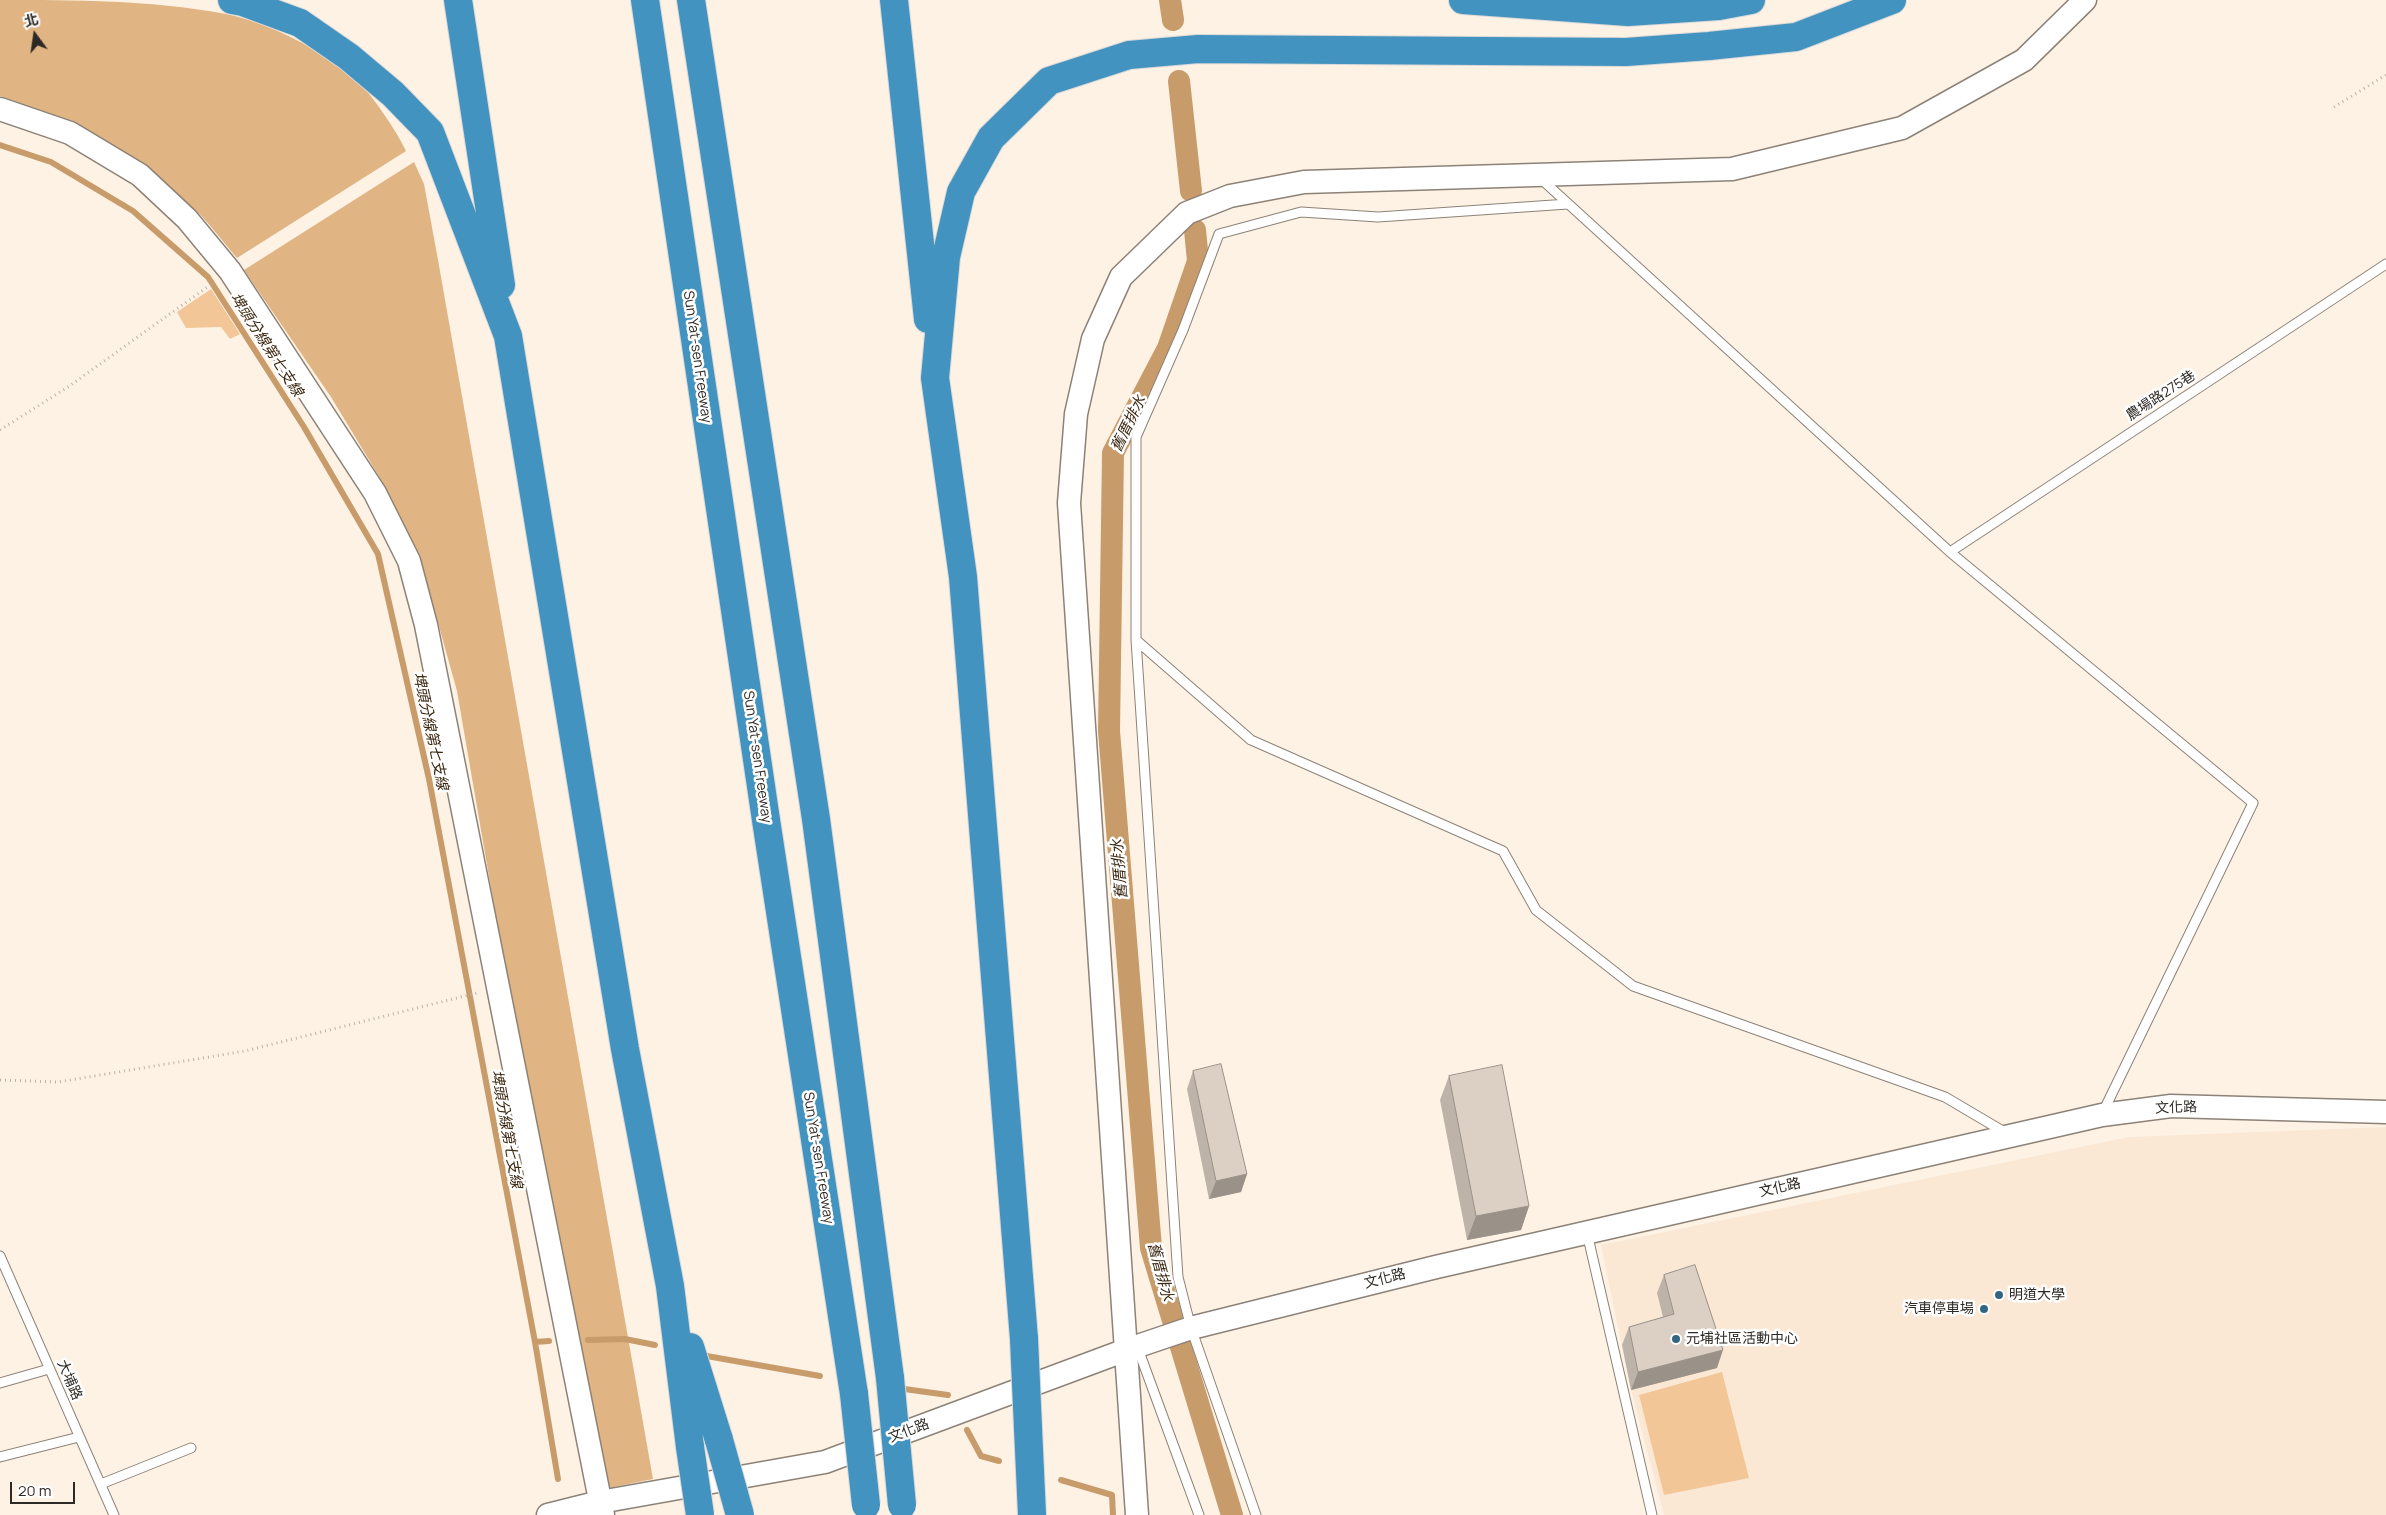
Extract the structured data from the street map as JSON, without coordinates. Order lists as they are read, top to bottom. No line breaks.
{"streets":{"highway":["Sun Yat-sen Freeway"],"street":["文化路"],"lane":["農場路275巷","大埔路"]},"water":["埤頭分線第七支線","舊厝排水"],"places":["明道大學","汽車停車場","元埔社區活動中心"],"scale_bar":"20 m","north":"top"}
